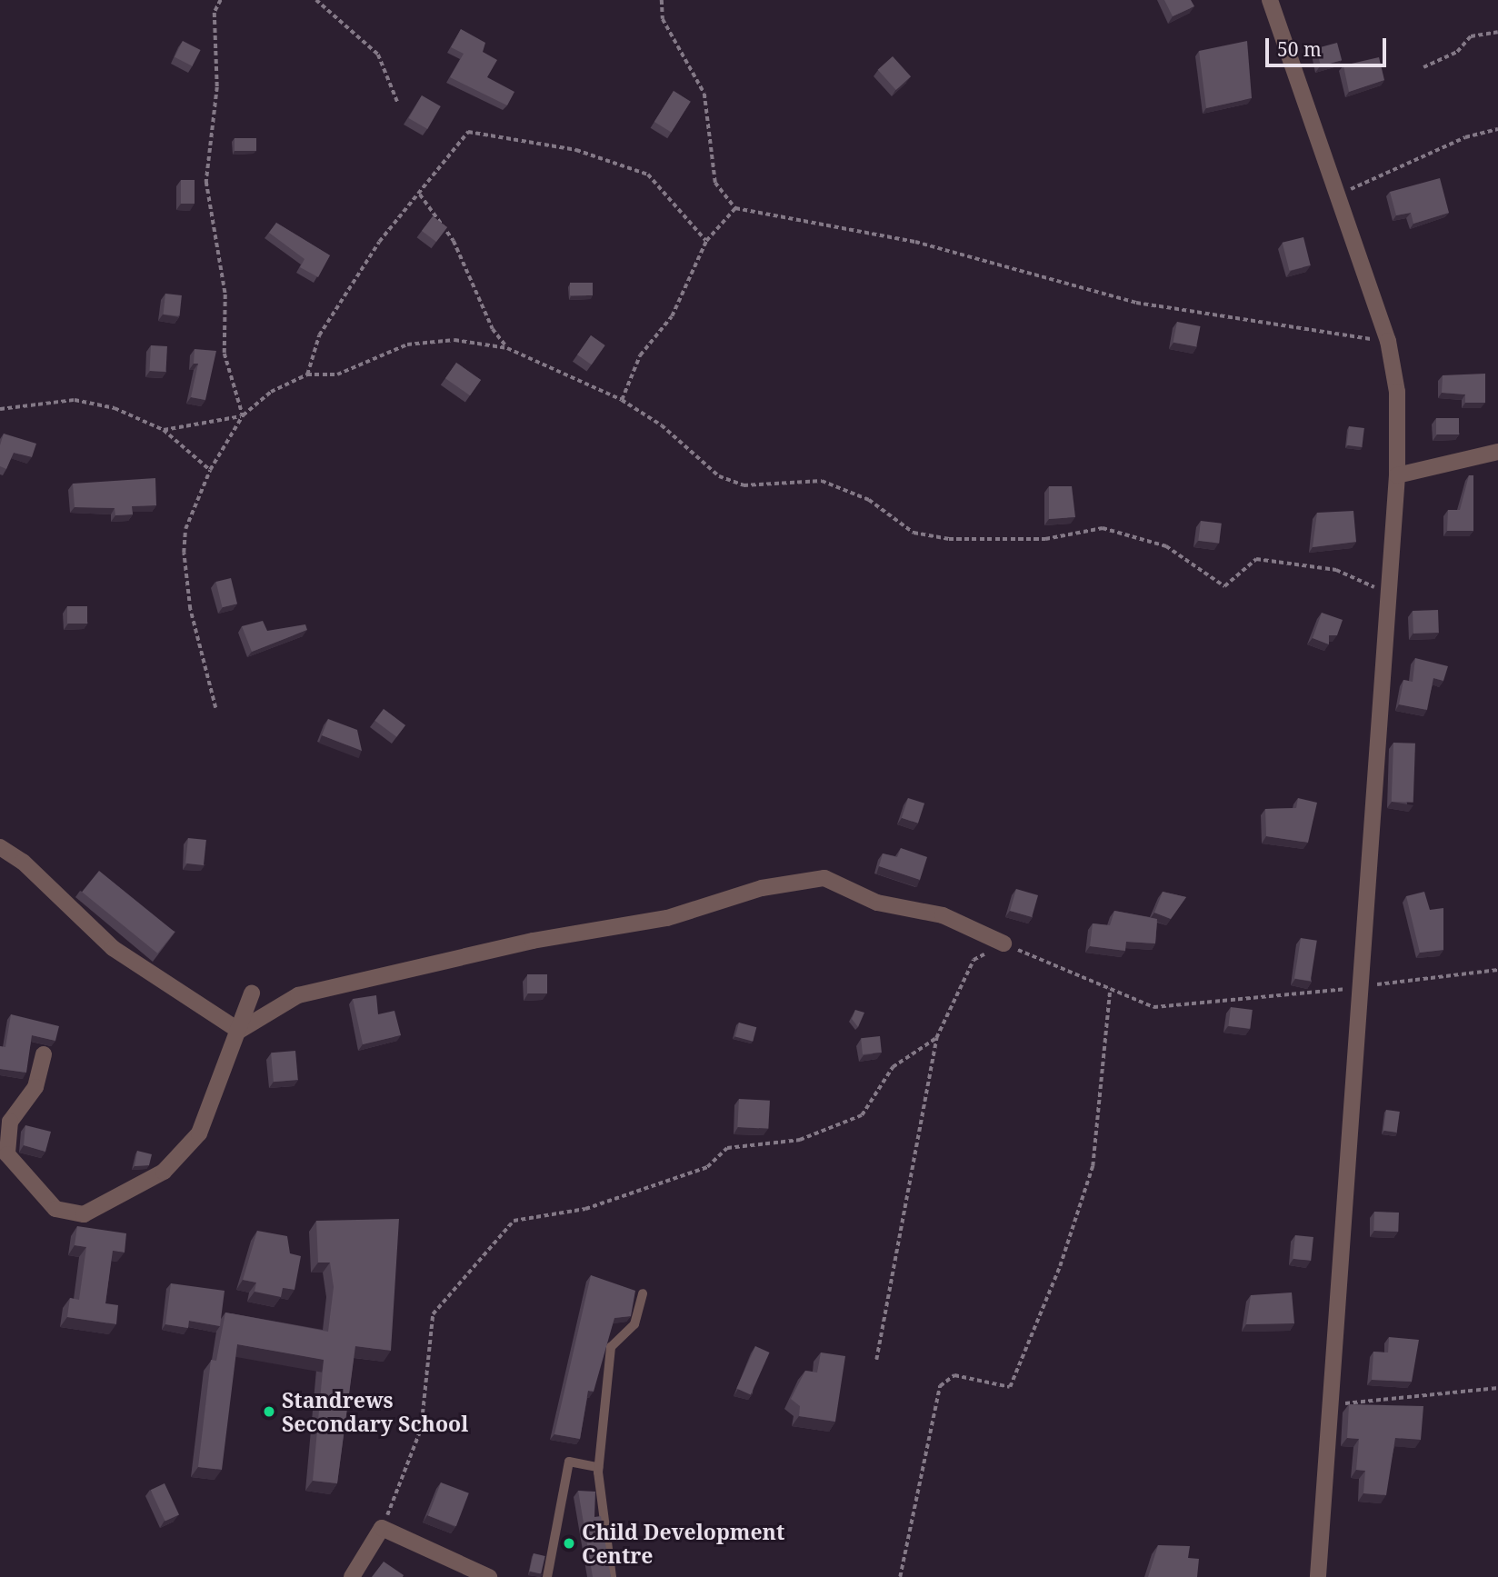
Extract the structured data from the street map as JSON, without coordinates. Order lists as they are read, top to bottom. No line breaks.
{"places":["Standrews Secondary School","Child Development Centre"],"scale_bar":"50 m"}
